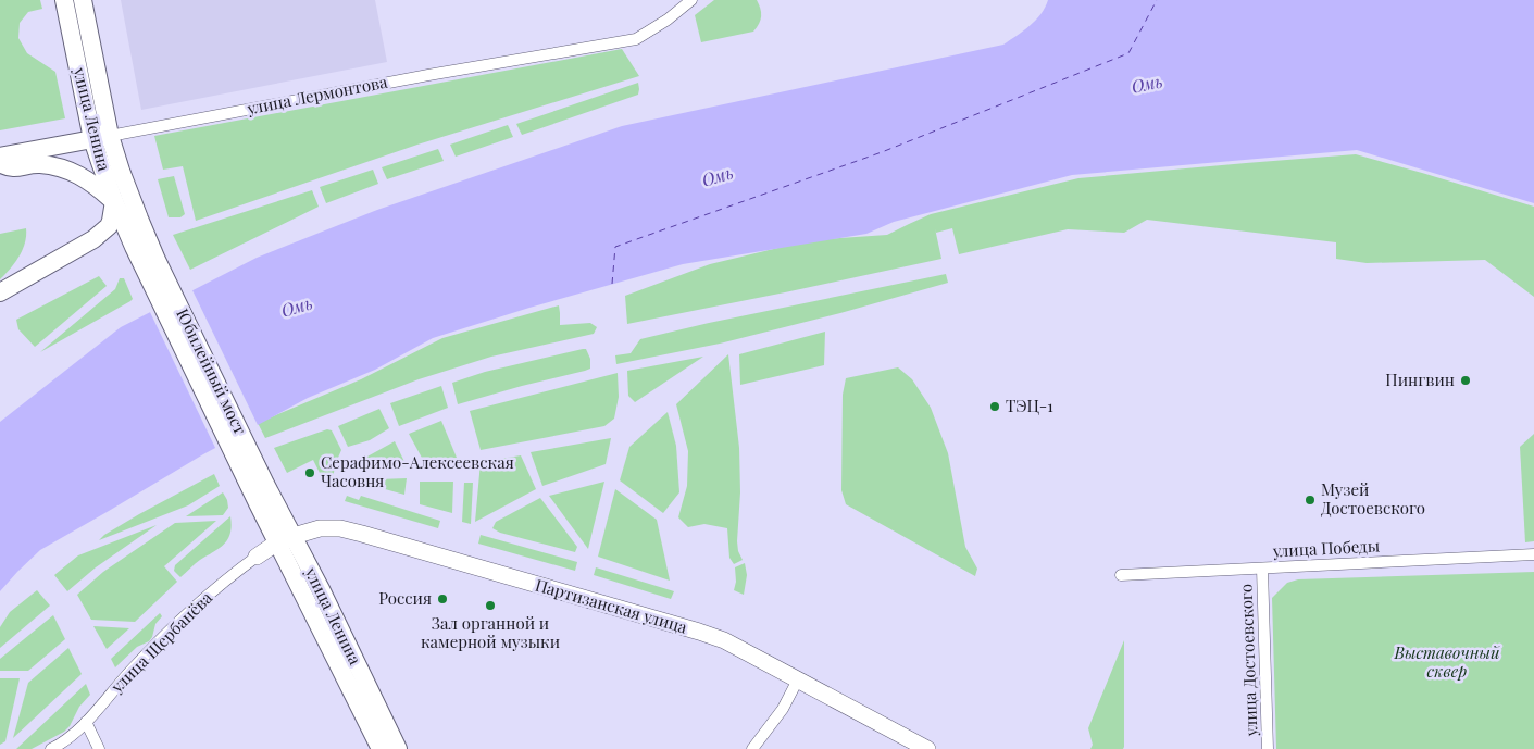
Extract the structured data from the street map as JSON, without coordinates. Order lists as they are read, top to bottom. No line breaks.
{"streets":{"main road":["улица Лермонтова","улица Ленина","Юбилейный мост"],"street":["улица Победы","Партизанская улица","улица Щербанёва","улица Достоевского"]},"crossings":[["улица Лермонтова","улица Ленина"],["улица Ленина","Юбилейный мост"],["улица Ленина","Партизанская улица"],["улица Ленина","улица Щербанёва"],["улица Победы","улица Достоевского"],["Партизанская улица","улица Щербанёва"]],"water":["Омь"],"parks":["Выставочный сквер"],"places":["Пингвин","ТЭЦ-1","Серафимо-Алексеевская Часовня","Музей Достоевского","Россия","Зал органной и камерной музыки"]}
